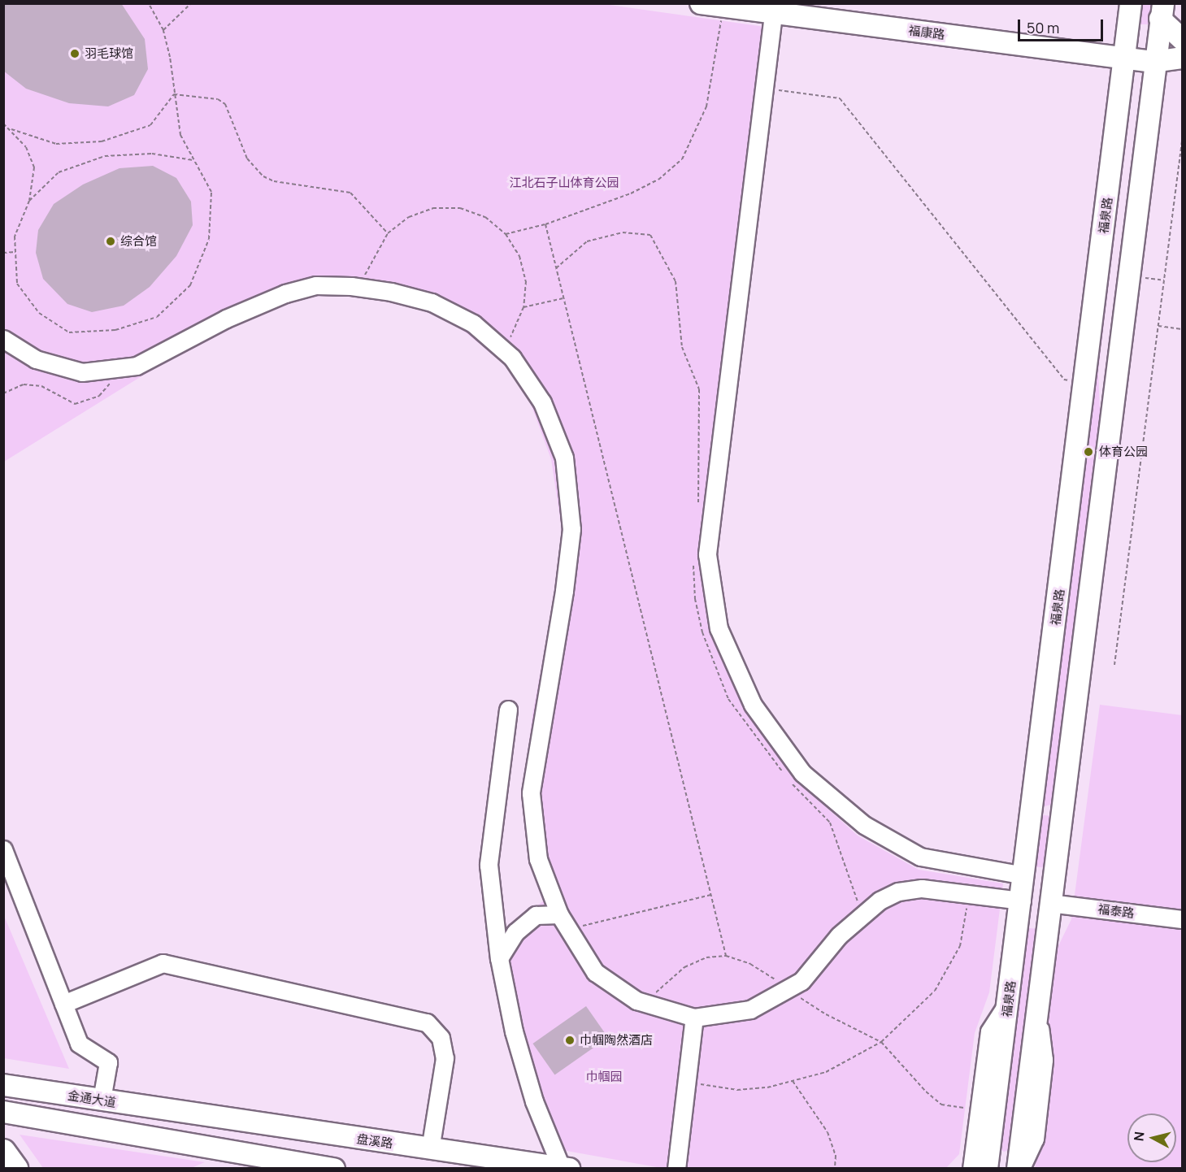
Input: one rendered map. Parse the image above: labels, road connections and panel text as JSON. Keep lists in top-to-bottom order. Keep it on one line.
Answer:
{"streets":{"main road":["福康路","福泉路","金通大道","盘溪路"],"street":["福泰路"]},"crossings":[["福康路","福泉路"],["金通大道","盘溪路"]],"parks":["江北石子山体育公园","巾帼园"],"places":["羽毛球馆","综合馆","体育公园","巾帼陶然酒店"],"scale_bar":"50 m","north":"left"}
